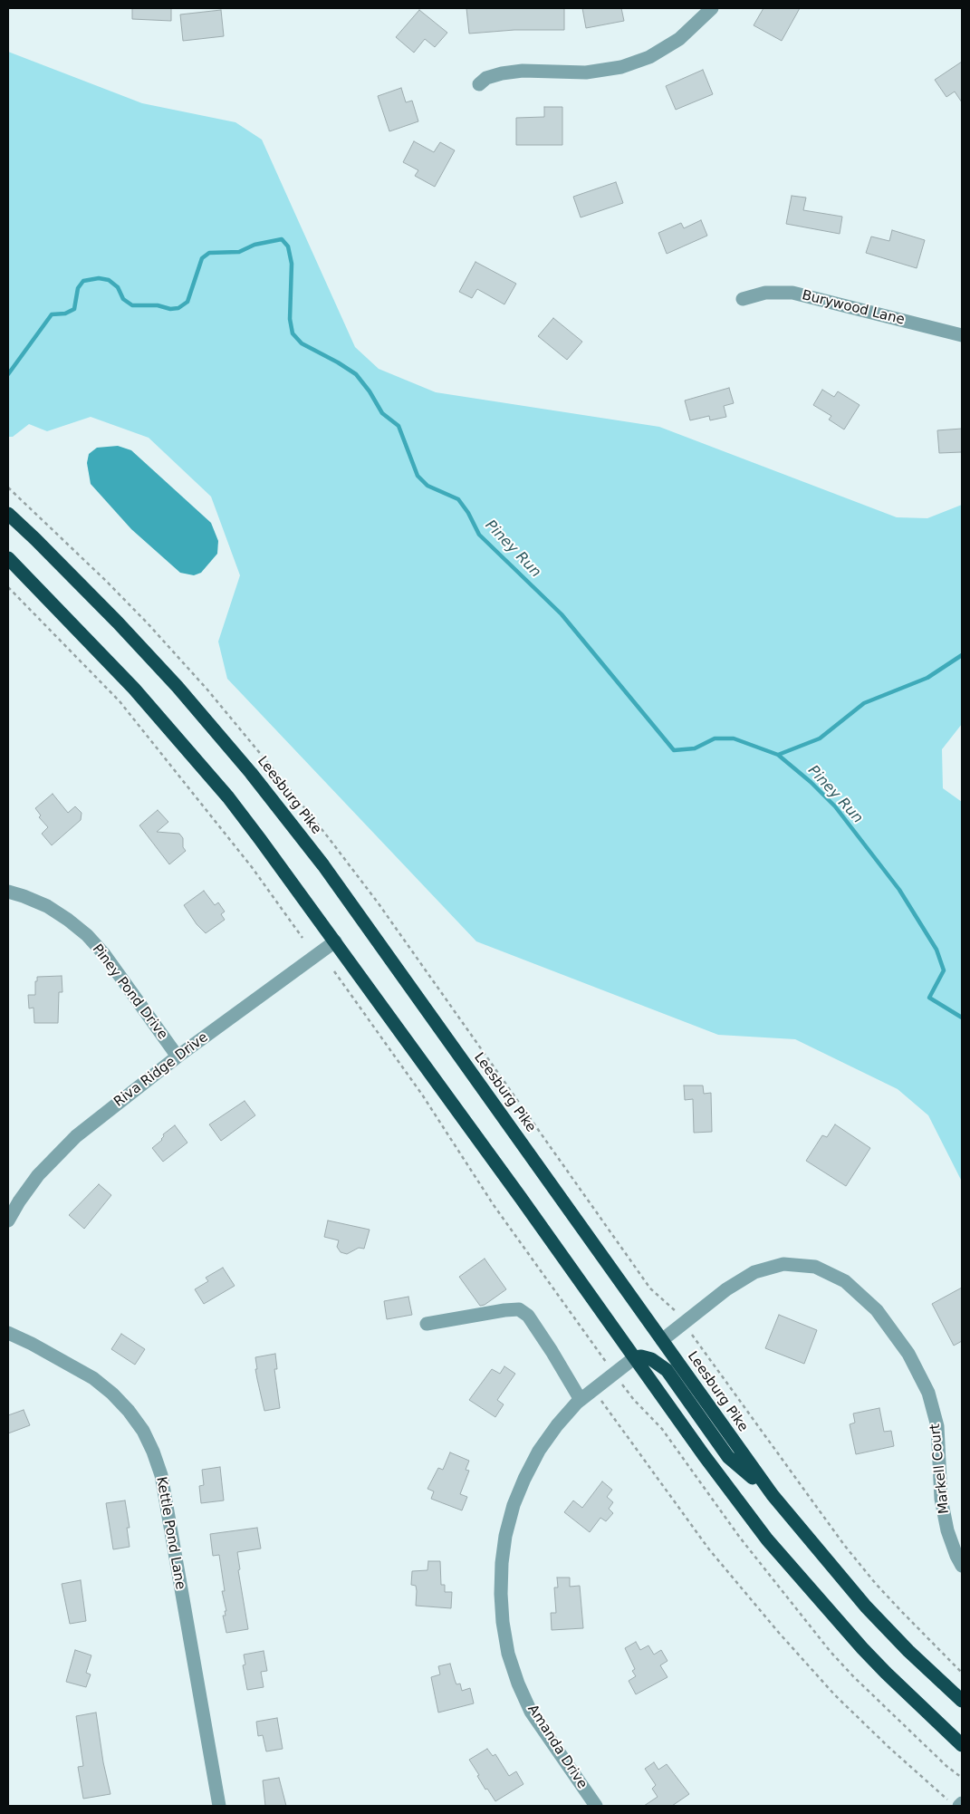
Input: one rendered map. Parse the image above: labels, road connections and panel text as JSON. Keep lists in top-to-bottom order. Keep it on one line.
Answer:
{"streets":{"highway":["Leesburg Pike"],"street":["Burywood Lane","Piney Pond Drive","Riva Ridge Drive","Markell Court","Kettle Pond Lane","Amanda Drive"]},"crossings":[["Leesburg Pike","Markell Court"],["Piney Pond Drive","Riva Ridge Drive"]],"water":["Piney Run"]}
